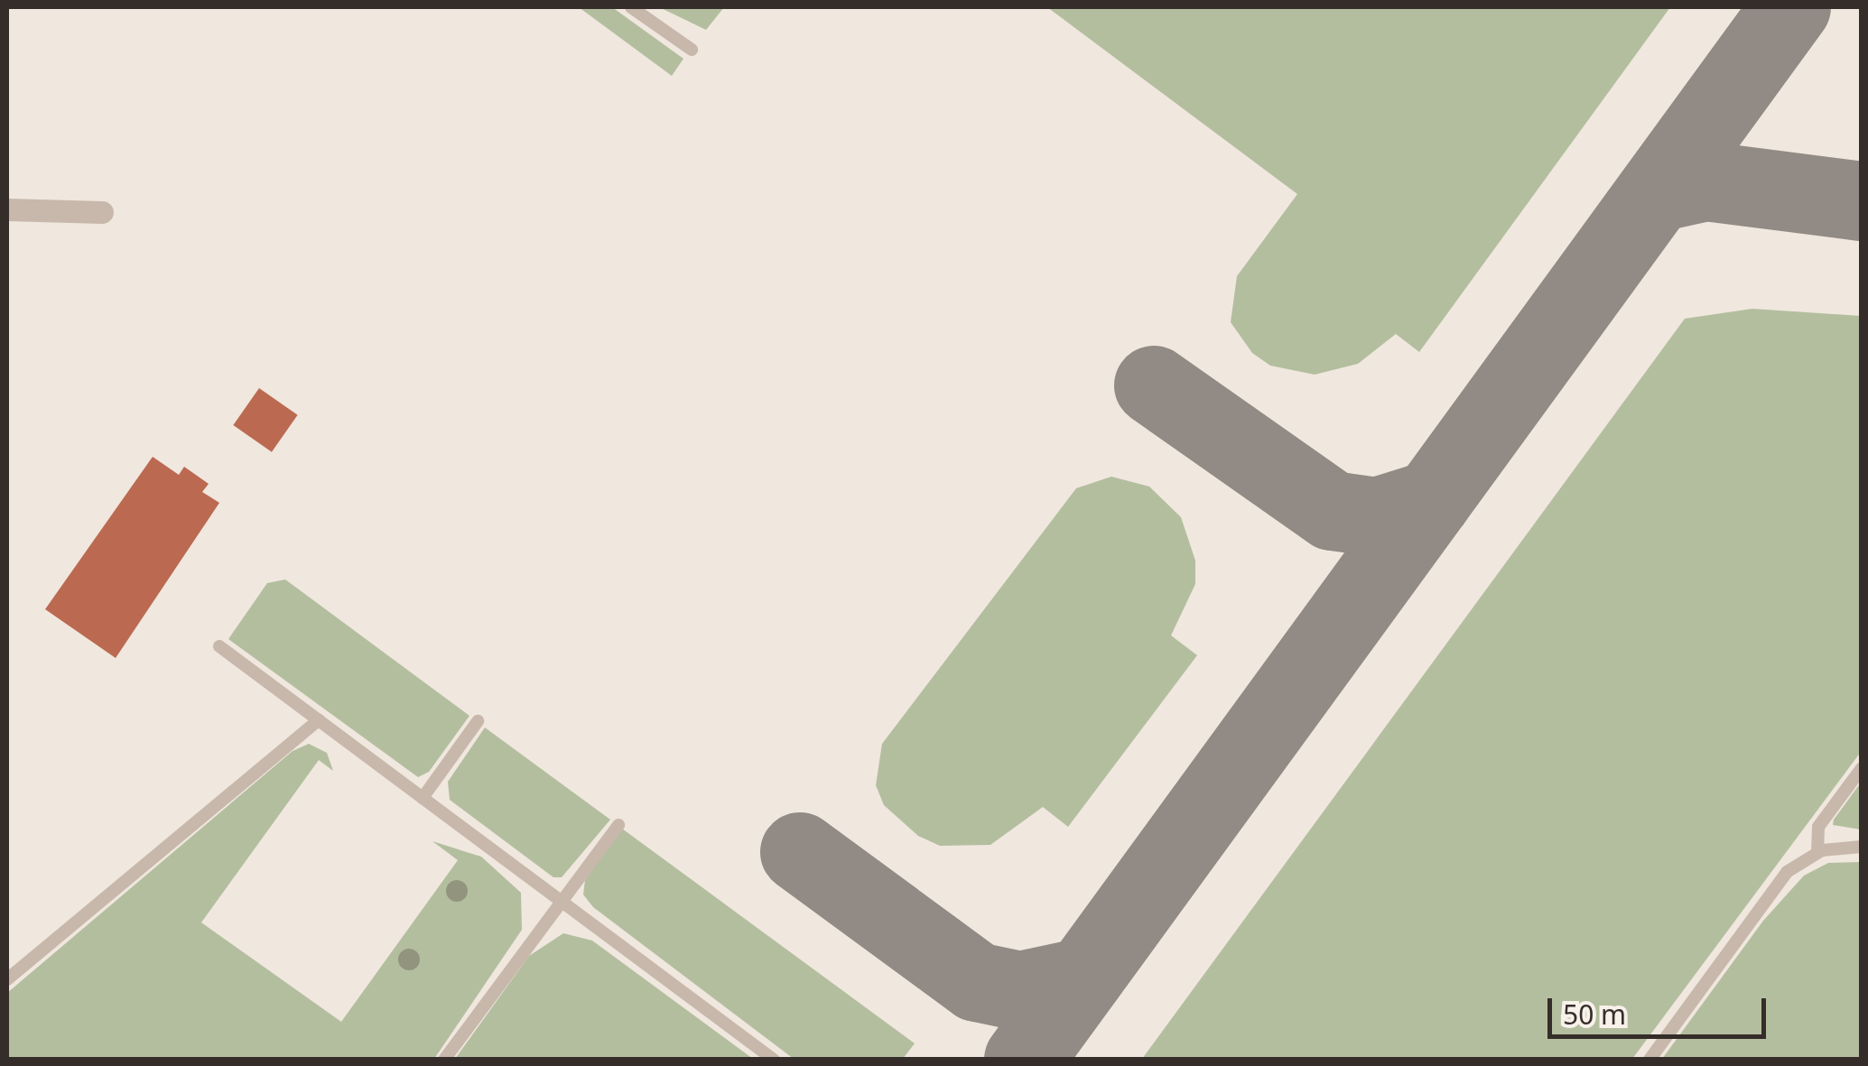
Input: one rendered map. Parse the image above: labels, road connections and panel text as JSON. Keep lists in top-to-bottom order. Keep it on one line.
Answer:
{"scale_bar":"50 m"}
